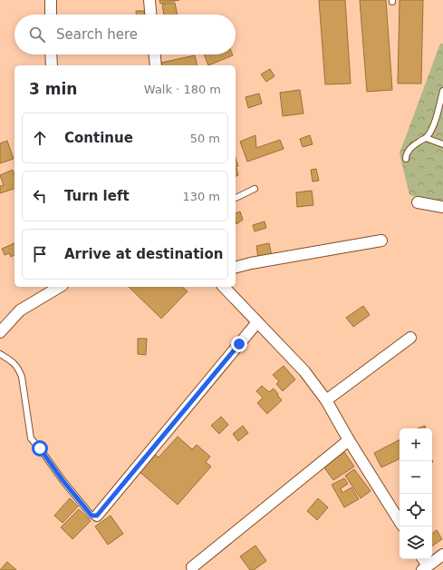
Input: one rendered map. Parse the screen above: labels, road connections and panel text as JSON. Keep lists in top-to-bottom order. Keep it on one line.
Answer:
{"page":{"search":"Search here","heading":["3 min","Walk · 180 m"],"list":[["Continue","50 m"],["Turn left","130 m"],"Arrive at destination"],"map_buttons":["+","−"]}}
